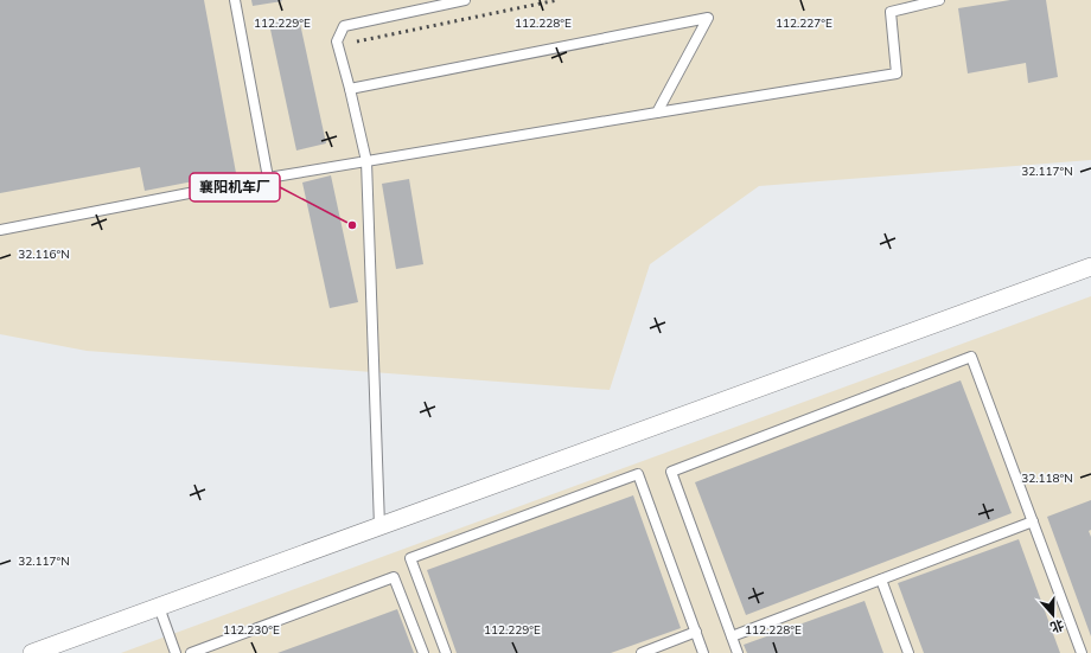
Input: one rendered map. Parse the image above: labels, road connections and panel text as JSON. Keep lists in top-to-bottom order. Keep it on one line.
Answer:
{"places":["襄阳机车厂"],"north":"bottom","coordinates":["112.229°E","112.228°E","112.227°E","32.117°N","32.116°N","32.118°N","112.230°E"]}
